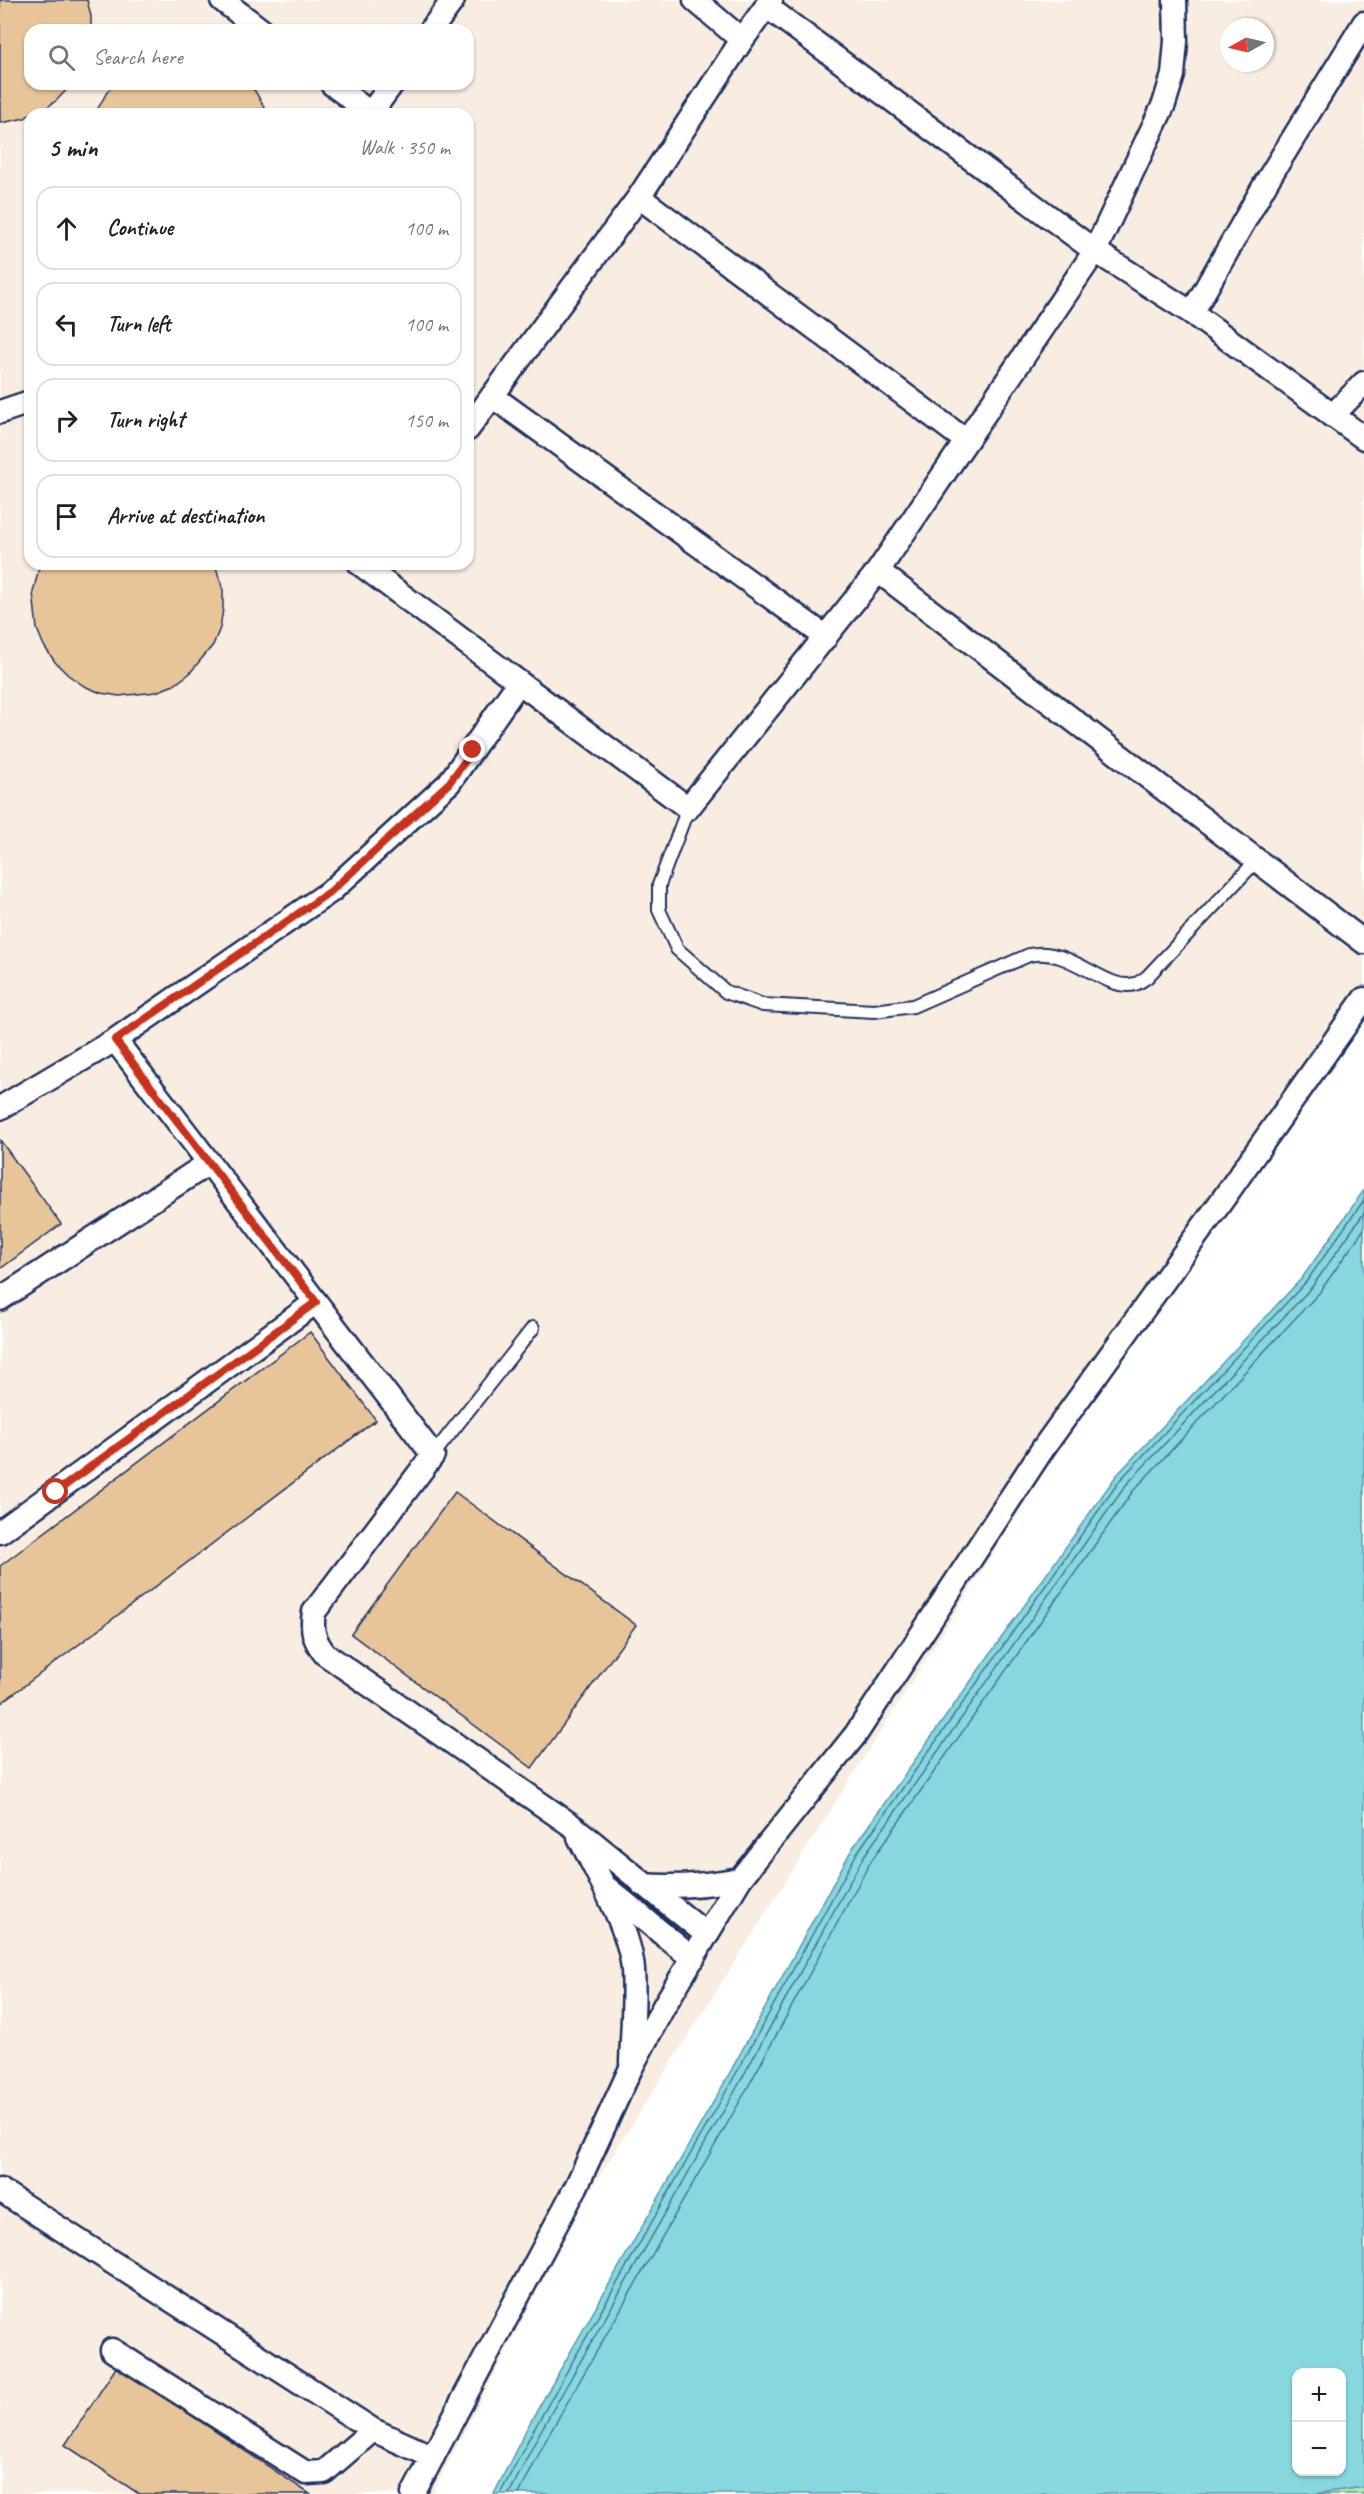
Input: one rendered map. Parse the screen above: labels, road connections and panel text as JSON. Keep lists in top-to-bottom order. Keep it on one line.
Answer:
{"north":"left","page":{"search":"Search here","heading":["5 min","Walk · 350 m"],"list":[["Continue","100 m"],["Turn left","100 m"],["Turn right","150 m"],"Arrive at destination"],"map_buttons":["+","−"]}}
